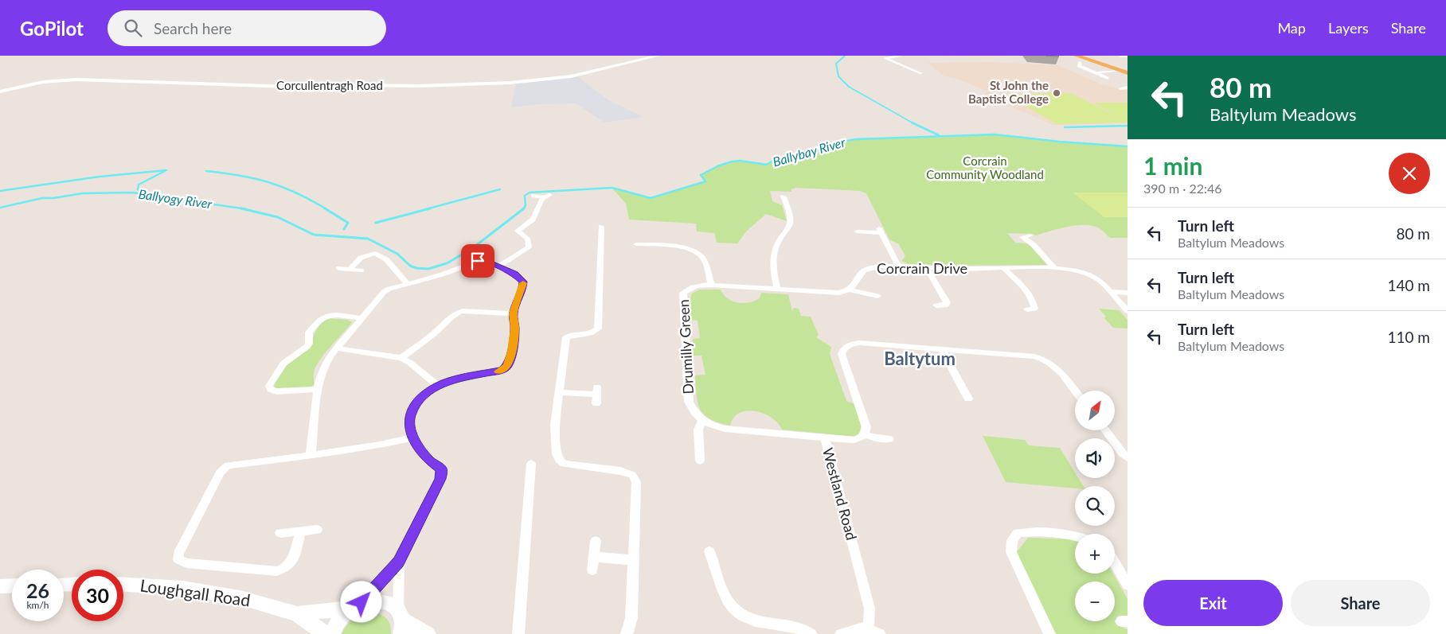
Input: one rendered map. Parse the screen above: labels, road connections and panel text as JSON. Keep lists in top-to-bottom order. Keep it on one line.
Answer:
{"streets":{"street":["Corcullentragh Road","Corcrain Drive","Drumilly Green","Westland Road","Loughgall Road"]},"districts":["Baltytum"],"water":["Ballybay River","Ballyogy River"],"parks":["Corcrain Community Woodland"],"places":["St John the Baptist College"],"north":"top right","page":{"header":"GoPilot","search":"Search here","nav":["Map","Layers","Share"],"turn":["80 m","Baltylum Meadows"],"heading":["1 min","390 m · 22:46"],"list":[{"name":"Turn left","note":"Baltylum Meadows","value":"80 m"},{"name":"Turn left","note":"Baltylum Meadows","value":"140 m"},{"name":"Turn left","note":"Baltylum Meadows","value":"110 m"}],"map_buttons":["+","−"],"speed":"26 km/h","limit":"30","buttons":["Exit","Share"]}}
